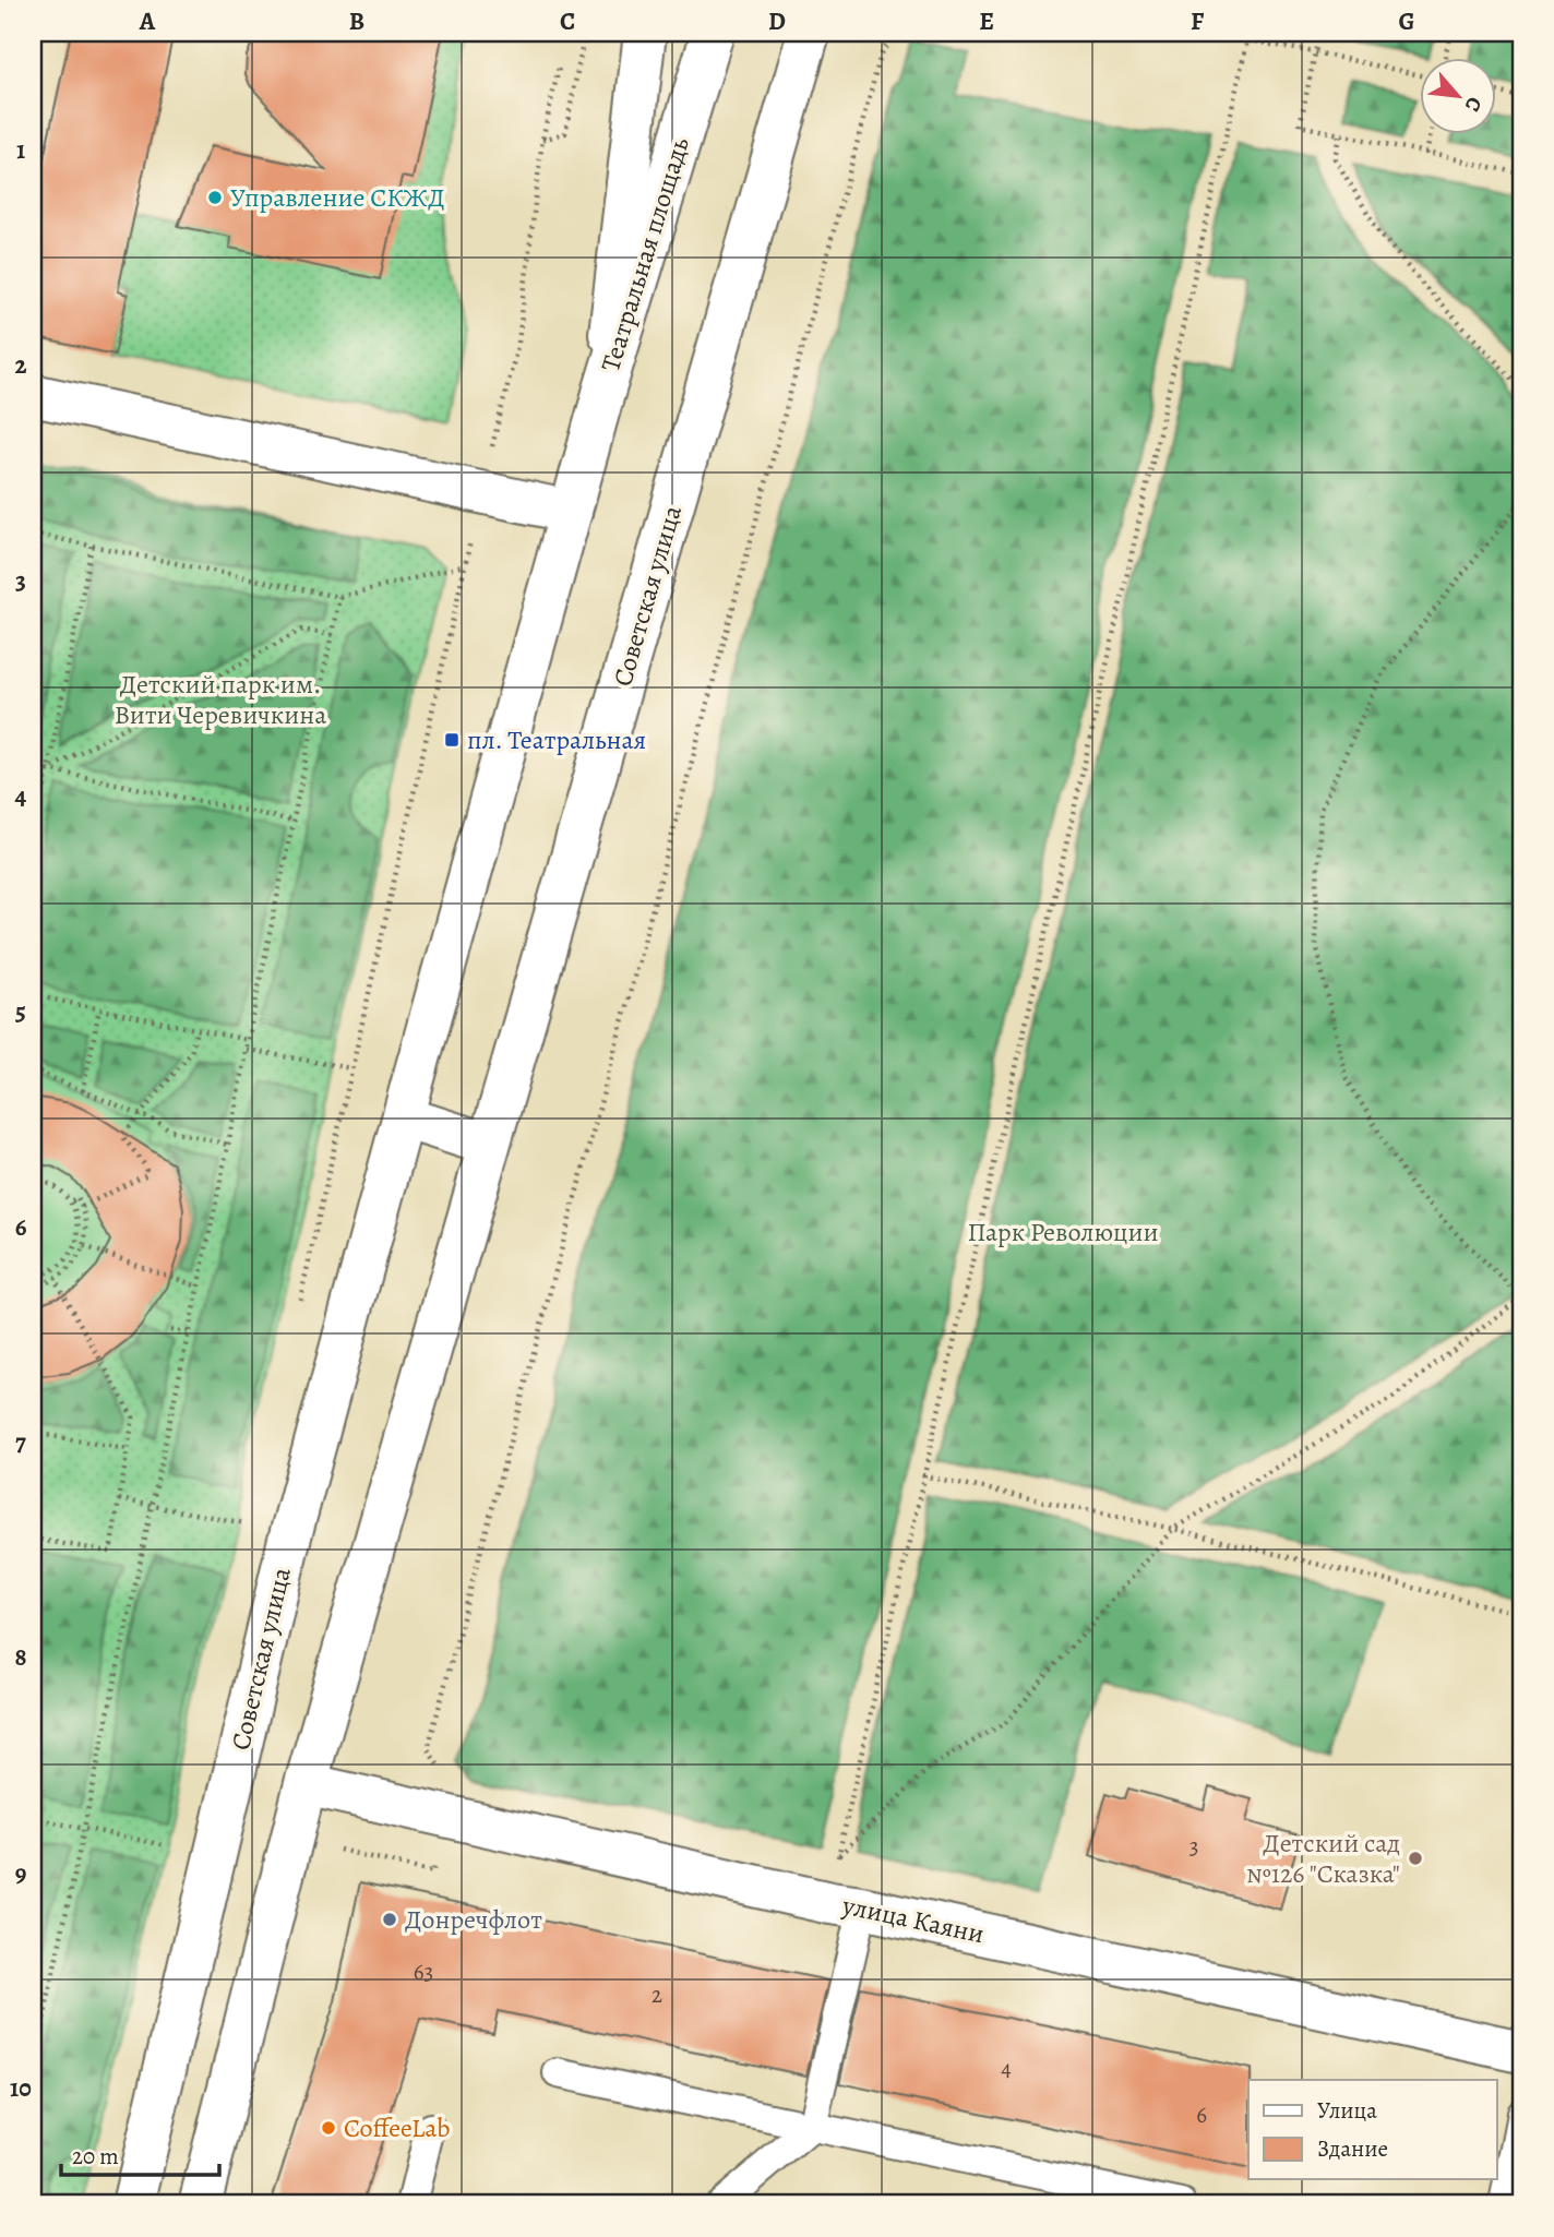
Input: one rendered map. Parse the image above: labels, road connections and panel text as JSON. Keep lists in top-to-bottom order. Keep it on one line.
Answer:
{"streets":{"main road":["Театральная площадь","Советская улица","улица Каяни"]},"crossings":[["Театральная площадь","Советская улица"],["Советская улица","улица Каяни"]],"parks":["Детский парк им. Вити Черевичкина","Парк Революции"],"places":{"other":["Управление СКЖД","Детский сад №126 \"Сказка\"","Донречфлот","CoffeeLab"],"transit":["пл. Театральная"]},"house_numbers":["3","63","2","4","6"],"legend":["Улица","Здание"],"scale_bar":"20 m","north":"bottom right","grid":{"columns":["A","B","C","D","E","F","G"],"rows":["1","2","3","4","5","6","7","8","9","10"]}}
